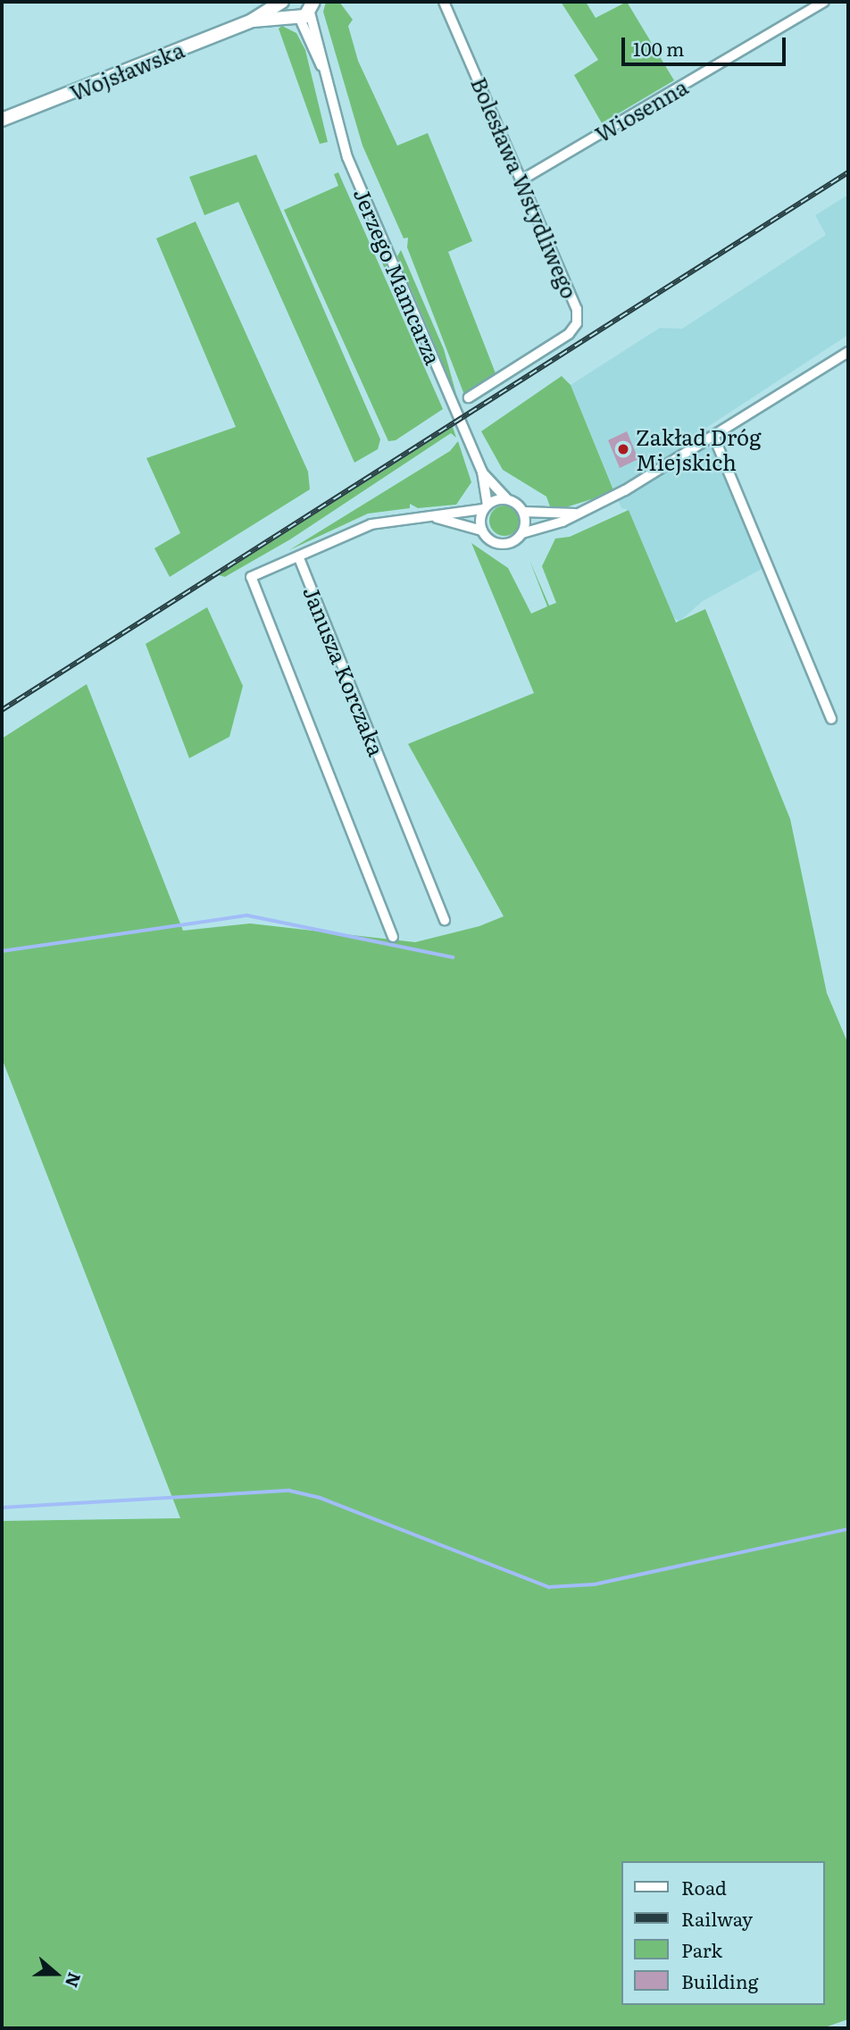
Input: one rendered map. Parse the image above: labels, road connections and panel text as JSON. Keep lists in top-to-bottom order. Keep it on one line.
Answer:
{"streets":{"street":["Wojsławska","Wiosenna","Bolesława Wstydliwego","Jerzego Mamcarza","Janusza Korczaka"]},"crossings":[["Wojsławska","Jerzego Mamcarza"],["Wiosenna","Bolesława Wstydliwego"],["Jerzego Mamcarza","Janusza Korczaka"]],"places":["Zakład Dróg Miejskich"],"legend":["Road","Railway","Park","Building"],"scale_bar":"100 m","north":"right"}
